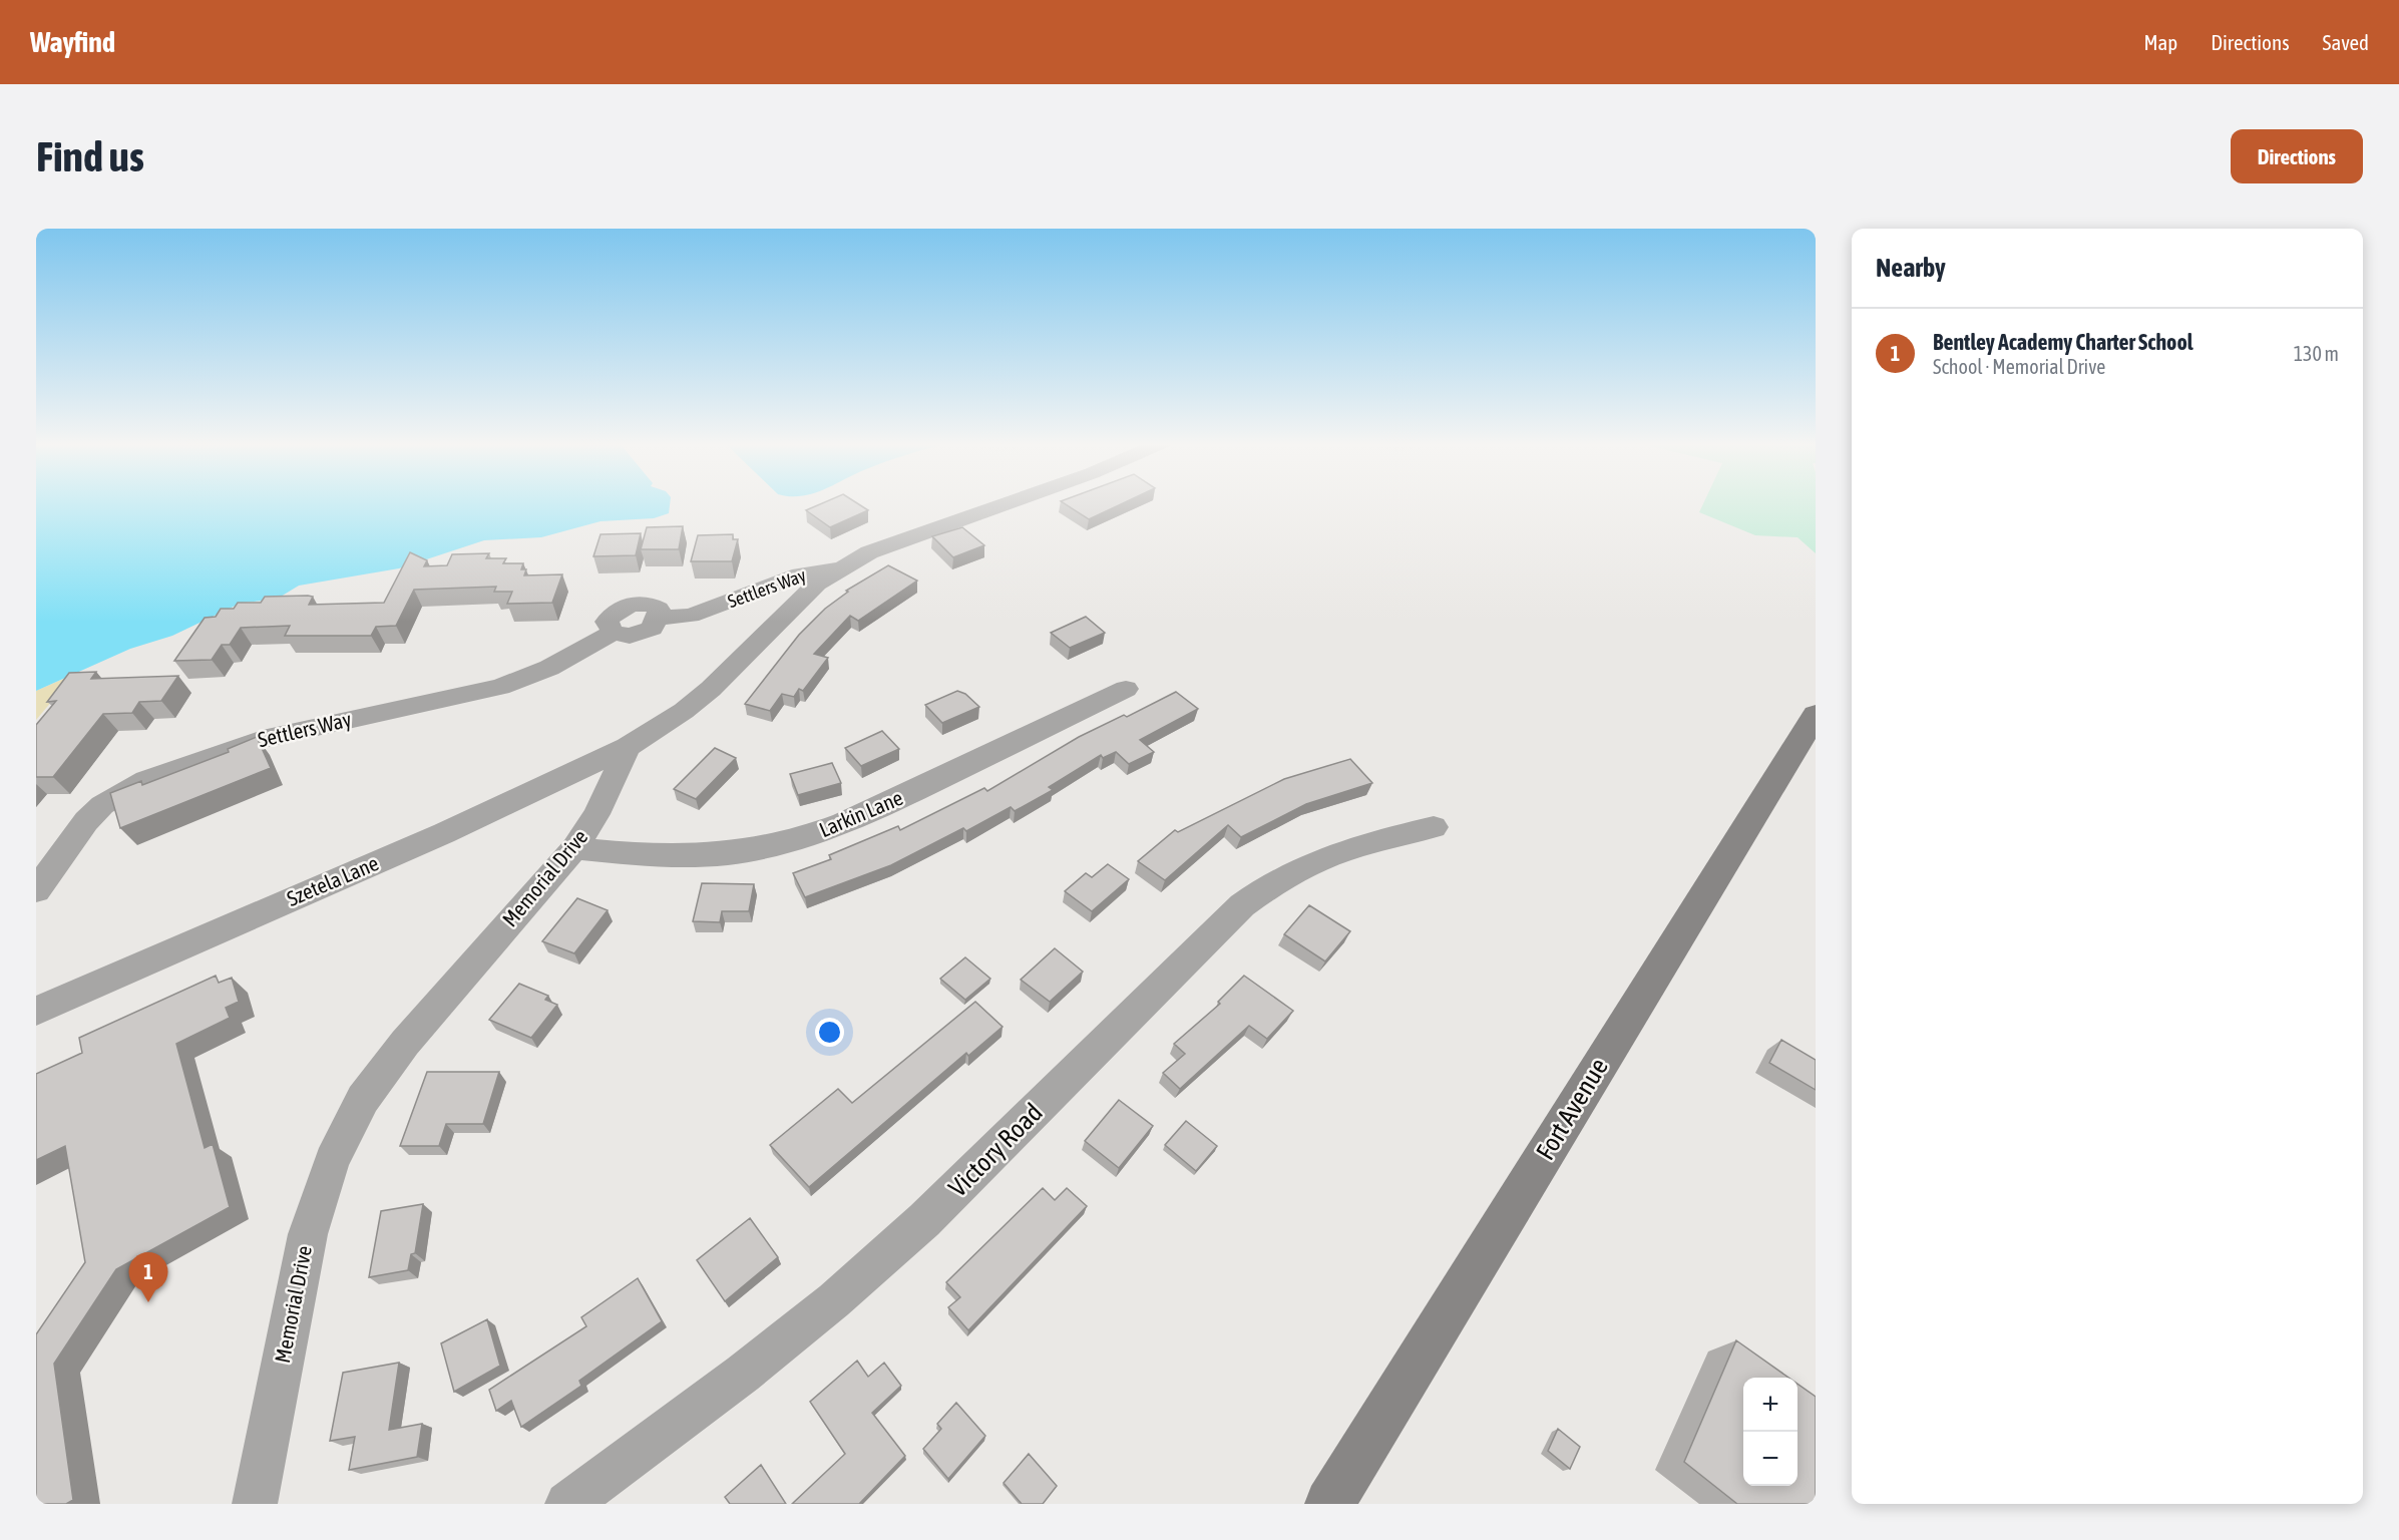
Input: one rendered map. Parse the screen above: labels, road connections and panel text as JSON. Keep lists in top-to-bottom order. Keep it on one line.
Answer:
{"streets":{"street":["Settlers Way","Larkin Lane","Memorial Drive","Szetela Lane","Fort Avenue","Victory Road"]},"crossings":[["Larkin Lane","Memorial Drive"],["Memorial Drive","Szetela Lane"]],"page":{"header":"Wayfind","nav":["Map","Directions","Saved"],"buttons":"Directions","title":"Find us","heading":"Nearby","list":[{"mark":"1","name":"Bentley Academy Charter School","note":"School · Memorial Drive","value":"130 m"}],"pins":"1","map_buttons":["+","−"]}}
